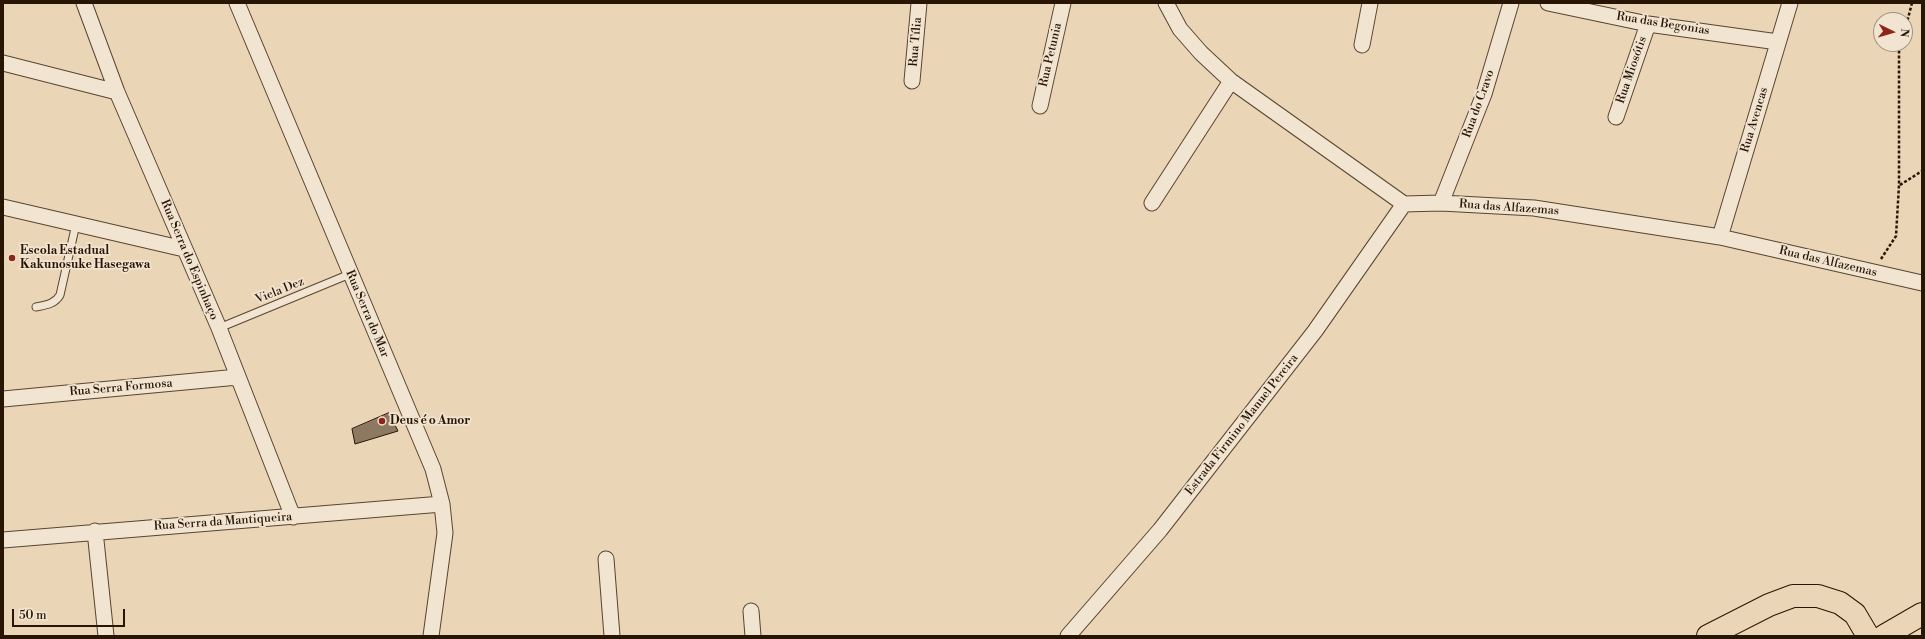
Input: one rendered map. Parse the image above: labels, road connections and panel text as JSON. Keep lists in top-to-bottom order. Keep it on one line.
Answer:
{"streets":{"street":["Rua das Begonias","Rua Tília","Rua Petunia","Rua Miosótis","Rua do Cravo","Rua Avencas","Rua das Alfazemas","Rua Serra do Espinhaço","Rua Serra do Mar","Rua Serra Formosa","Estrada Firmino Manuel Pereira","Rua Serra da Mantiqueira"],"lane":["Viela Dez"]},"crossings":[["Rua das Begonias","Rua Miosótis"],["Rua das Begonias","Rua Avencas"],["Rua do Cravo","Rua das Alfazemas"],["Rua Avencas","Rua das Alfazemas"],["Rua das Alfazemas","Estrada Firmino Manuel Pereira"],["Rua Serra do Espinhaço","Viela Dez"],["Rua Serra do Espinhaço","Rua Serra Formosa"],["Rua Serra do Espinhaço","Rua Serra da Mantiqueira"],["Viela Dez","Rua Serra do Mar"],["Rua Serra do Mar","Rua Serra da Mantiqueira"]],"places":["Escola Estadual Kakunosuke Hasegawa","Deus é o Amor"],"scale_bar":"50 m","north":"right"}
